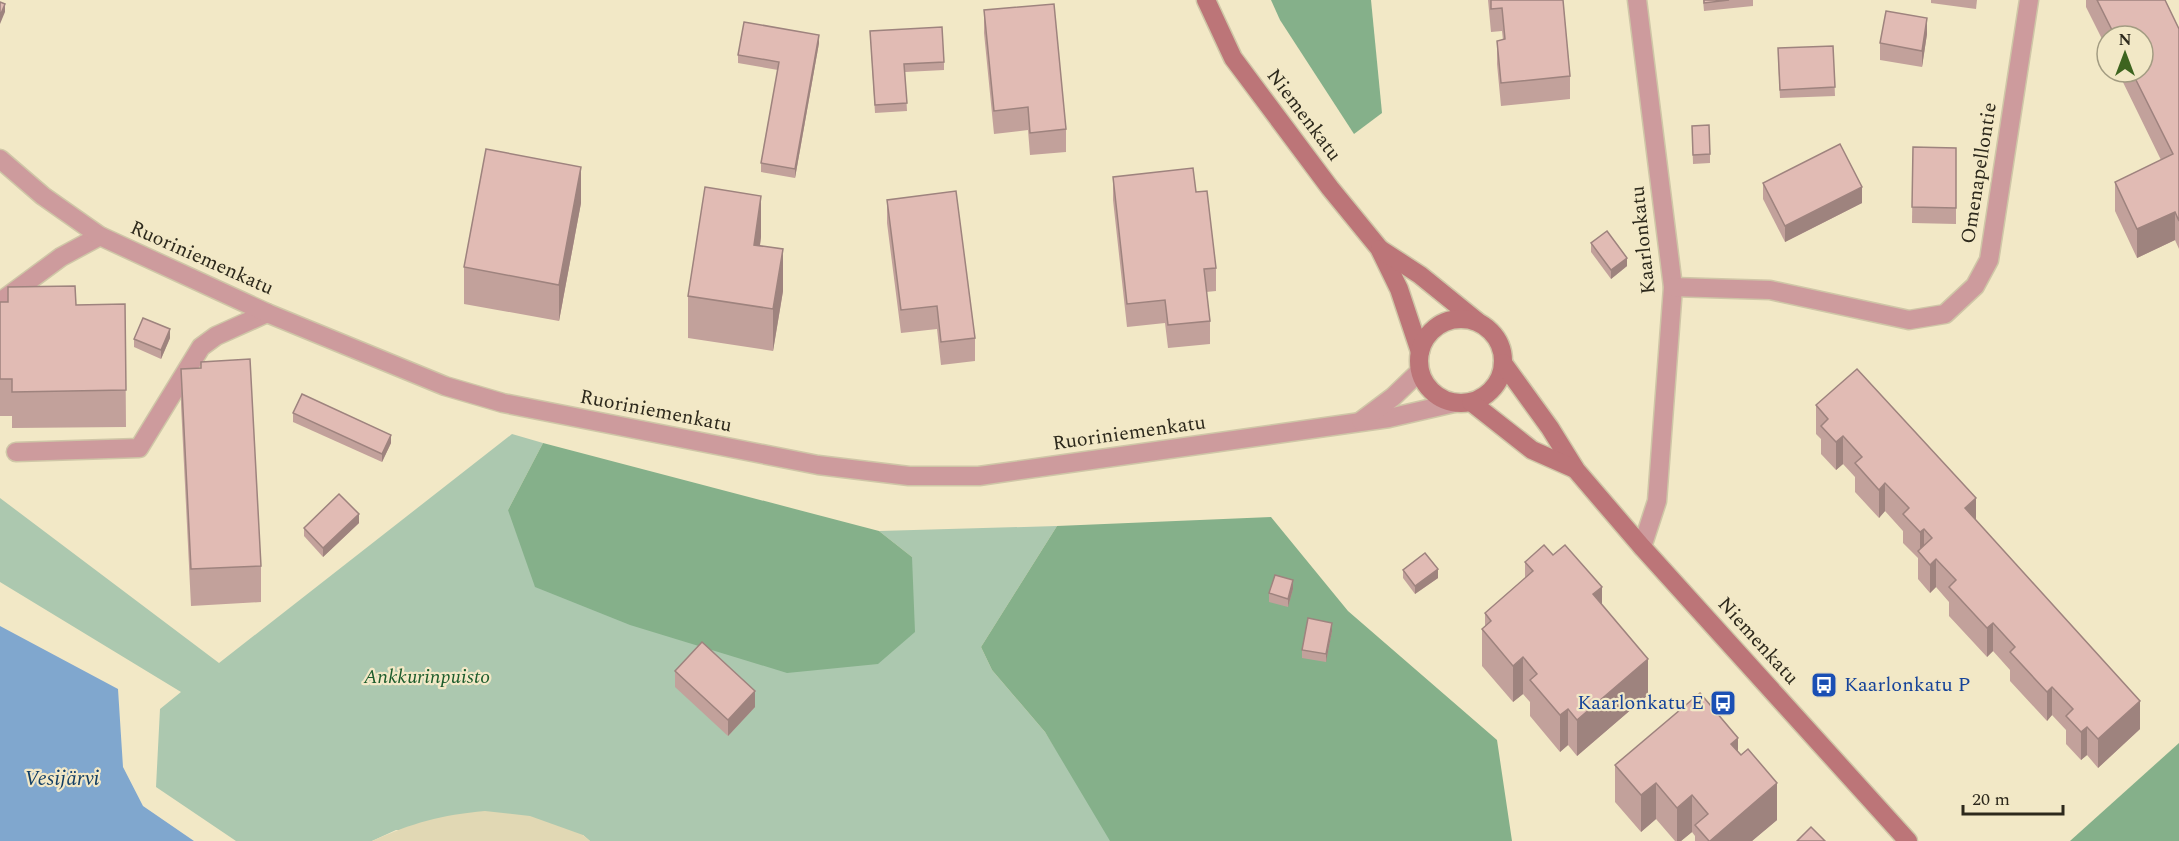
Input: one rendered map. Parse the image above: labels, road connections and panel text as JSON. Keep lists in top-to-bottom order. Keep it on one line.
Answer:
{"streets":{"street":["Niemenkatu","Omenapellontie","Kaarlonkatu","Ruoriniemenkatu"]},"crossings":[["Niemenkatu","Kaarlonkatu"],["Niemenkatu","Ruoriniemenkatu"],["Omenapellontie","Kaarlonkatu"]],"water":["Vesijärvi"],"parks":["Ankkurinpuisto"],"places":{"bus stop":["Kaarlonkatu P","Kaarlonkatu E"]},"scale_bar":"20 m","north":"top"}
